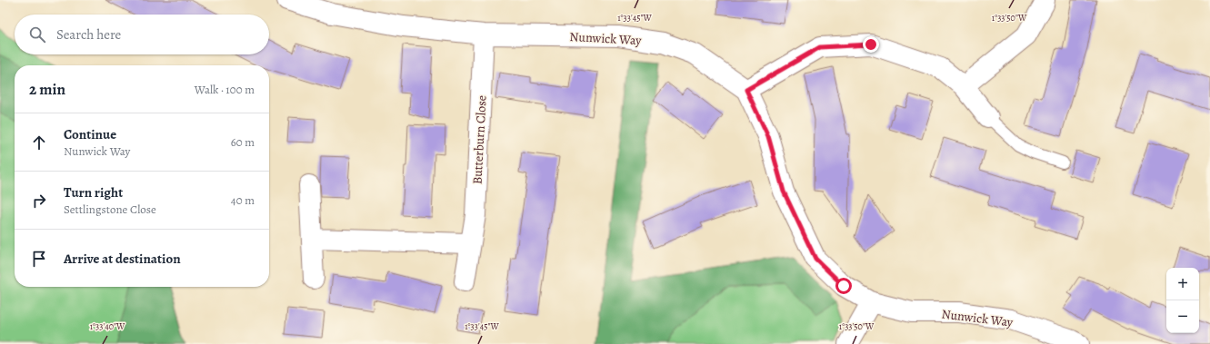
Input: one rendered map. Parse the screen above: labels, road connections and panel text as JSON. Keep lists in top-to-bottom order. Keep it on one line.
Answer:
{"streets":{"street":["Nunwick Way","Butterburn Close"]},"crossings":[["Nunwick Way","Butterburn Close"]],"page":{"search":"Search here","heading":["2 min","Walk · 100 m"],"list":[["Continue","Nunwick Way","60 m"],["Turn right","Settlingstone Close","40 m"],"Arrive at destination"],"map_buttons":["+","−"]},"coordinates":["1°33'45\"W","1°33'50\"W","1°33'40\"W"]}
